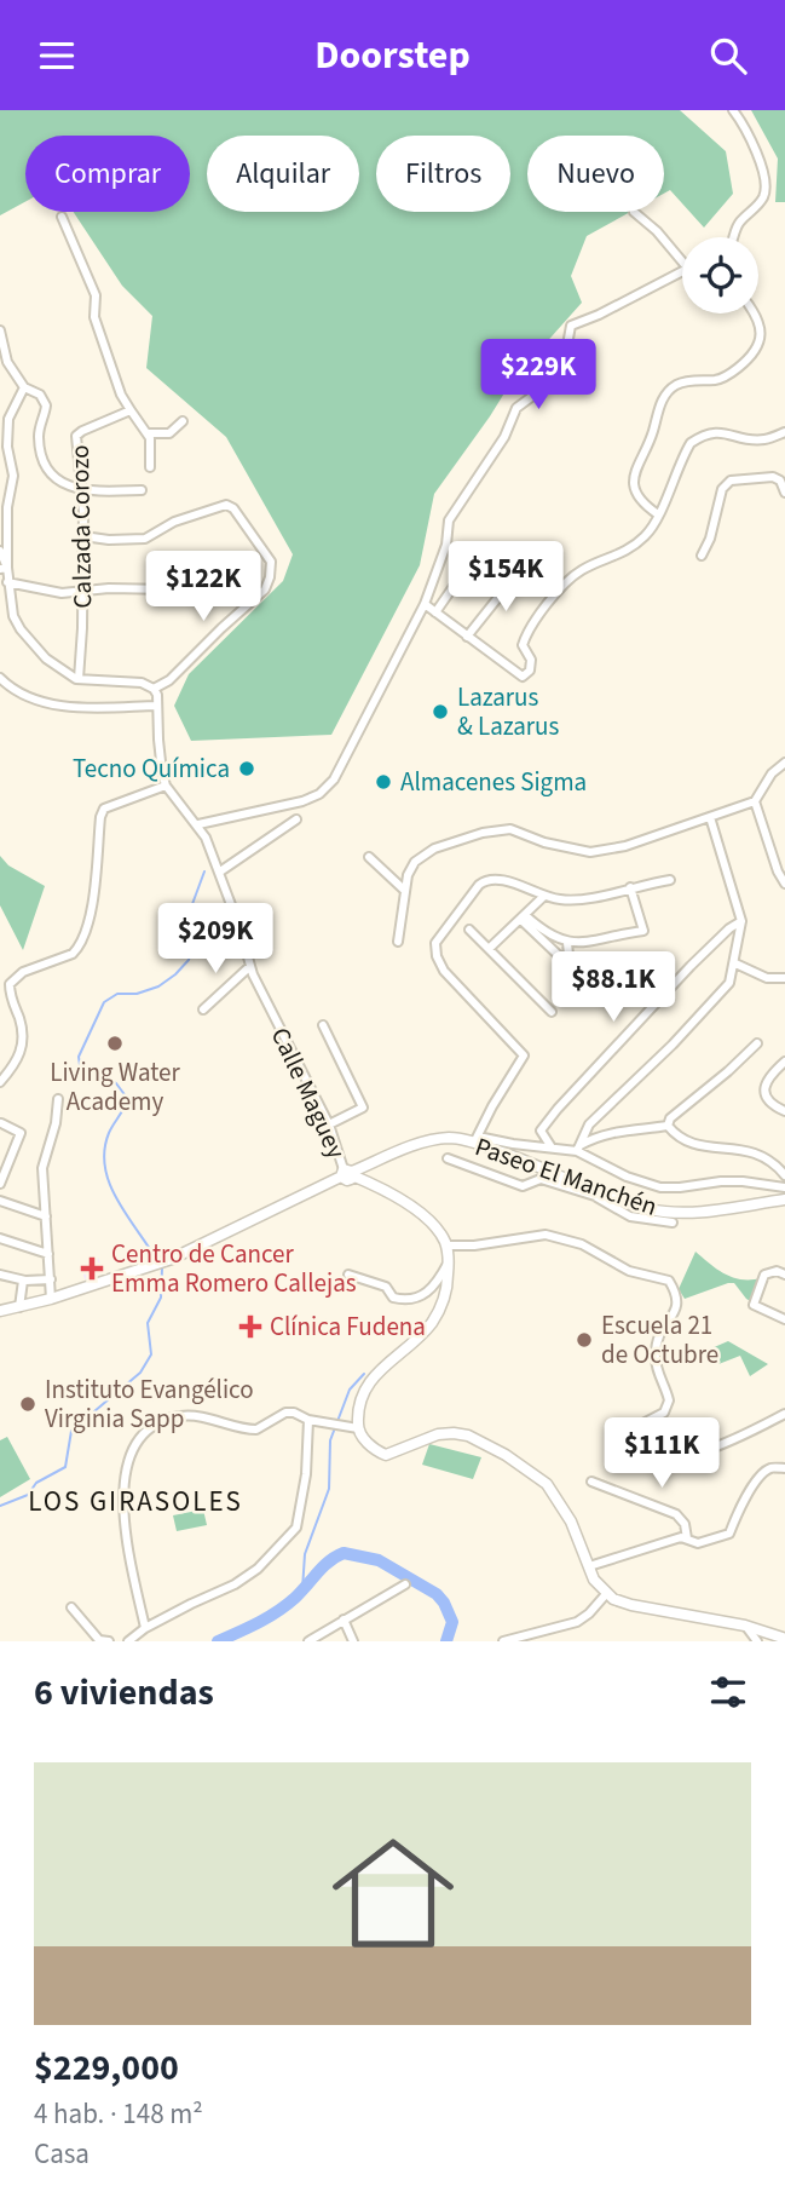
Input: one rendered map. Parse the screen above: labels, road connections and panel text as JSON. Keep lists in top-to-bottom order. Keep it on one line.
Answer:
{"streets":{"street":["Calzada Corozo","Calle Maguey","Paseo El Manchén"]},"crossings":[["Calle Maguey","Paseo El Manchén"]],"districts":["LOS GIRASOLES"],"places":{"other":["Lazarus & Lazarus","Tecno Química","Almacenes Sigma","Living Water Academy","Escuela 21 de Octubre","Instituto Evangélico Virginia Sapp"],"health":["Centro de Cancer Emma Romero Callejas","Clínica Fudena"]},"page":{"header":"Doorstep","chip":["Comprar","Alquilar","Filtros","Nuevo"],"price":["$229K","$154K","$122K","$209K","$88.1K","$111K"],"heading":"6 viviendas","list":[{"name":"$229,000","note":"4 hab. · 148 m² · Casa"}]}}
